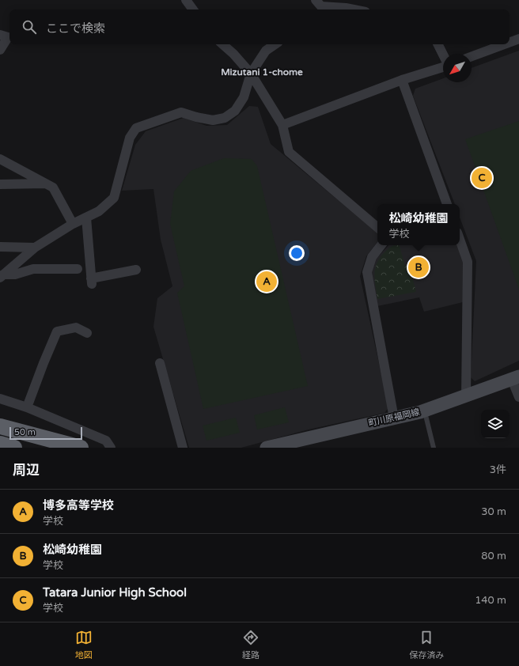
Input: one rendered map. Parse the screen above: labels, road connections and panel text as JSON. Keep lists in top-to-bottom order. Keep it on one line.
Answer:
{"streets":{"main road":["町川原福岡線"]},"districts":["Mizutani 1-chome"],"scale_bar":"50 m","north":"bottom left","page":{"search":"ここで検索","pins":["C","B","A"],"popup":["松崎幼稚園","学校"],"scale":"50 m","heading":["周辺","3件"],"list":[{"mark":"A","name":"博多高等学校","note":"学校","value":"30 m"},{"mark":"B","name":"松崎幼稚園","note":"学校","value":"80 m"},{"mark":"C","name":"Tatara Junior High School","note":"学校","value":"140 m"}],"nav":["地図","経路","保存済み"]}}
